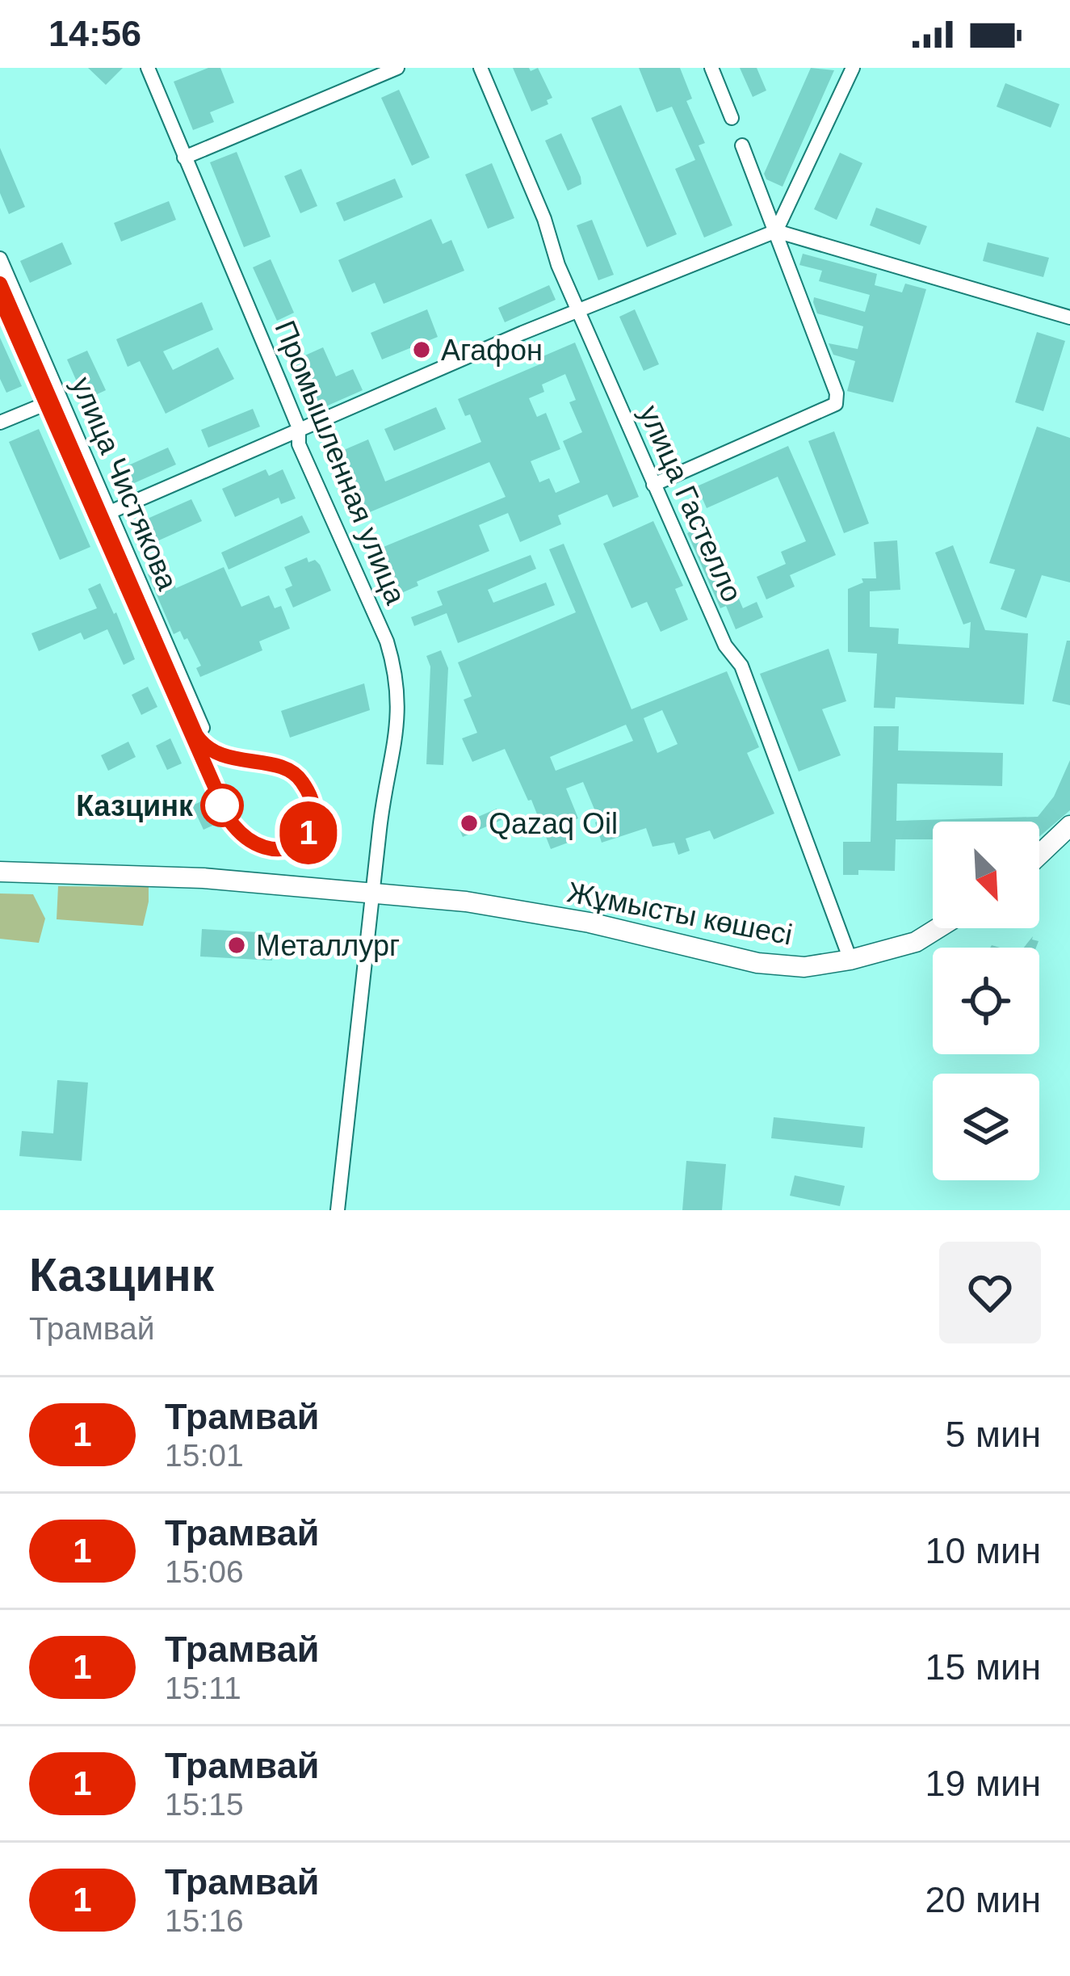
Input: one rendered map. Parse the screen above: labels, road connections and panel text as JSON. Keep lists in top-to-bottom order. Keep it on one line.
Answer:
{"streets":{"main road":["Жұмысты көшесі"],"street":["Промышленная улица","улица Чистякова","улица Гастелло"]},"crossings":[["Промышленная улица","Жұмысты көшесі"],["улица Гастелло","Жұмысты көшесі"]],"places":["Агафон","Казцинк","Qazaq Oil","Металлург"],"lines":["tram line 1"],"north":"bottom right","page":{"status":"14:56","on_map":"1","heading":["Казцинк","Трамвай"],"list":[{"mark":"1","name":"Трамвай","note":"15:01","value":"5 мин"},{"mark":"1","name":"Трамвай","note":"15:06","value":"10 мин"},{"mark":"1","name":"Трамвай","note":"15:11","value":"15 мин"},{"mark":"1","name":"Трамвай","note":"15:15","value":"19 мин"},{"mark":"1","name":"Трамвай","note":"15:16","value":"20 мин"}]}}
